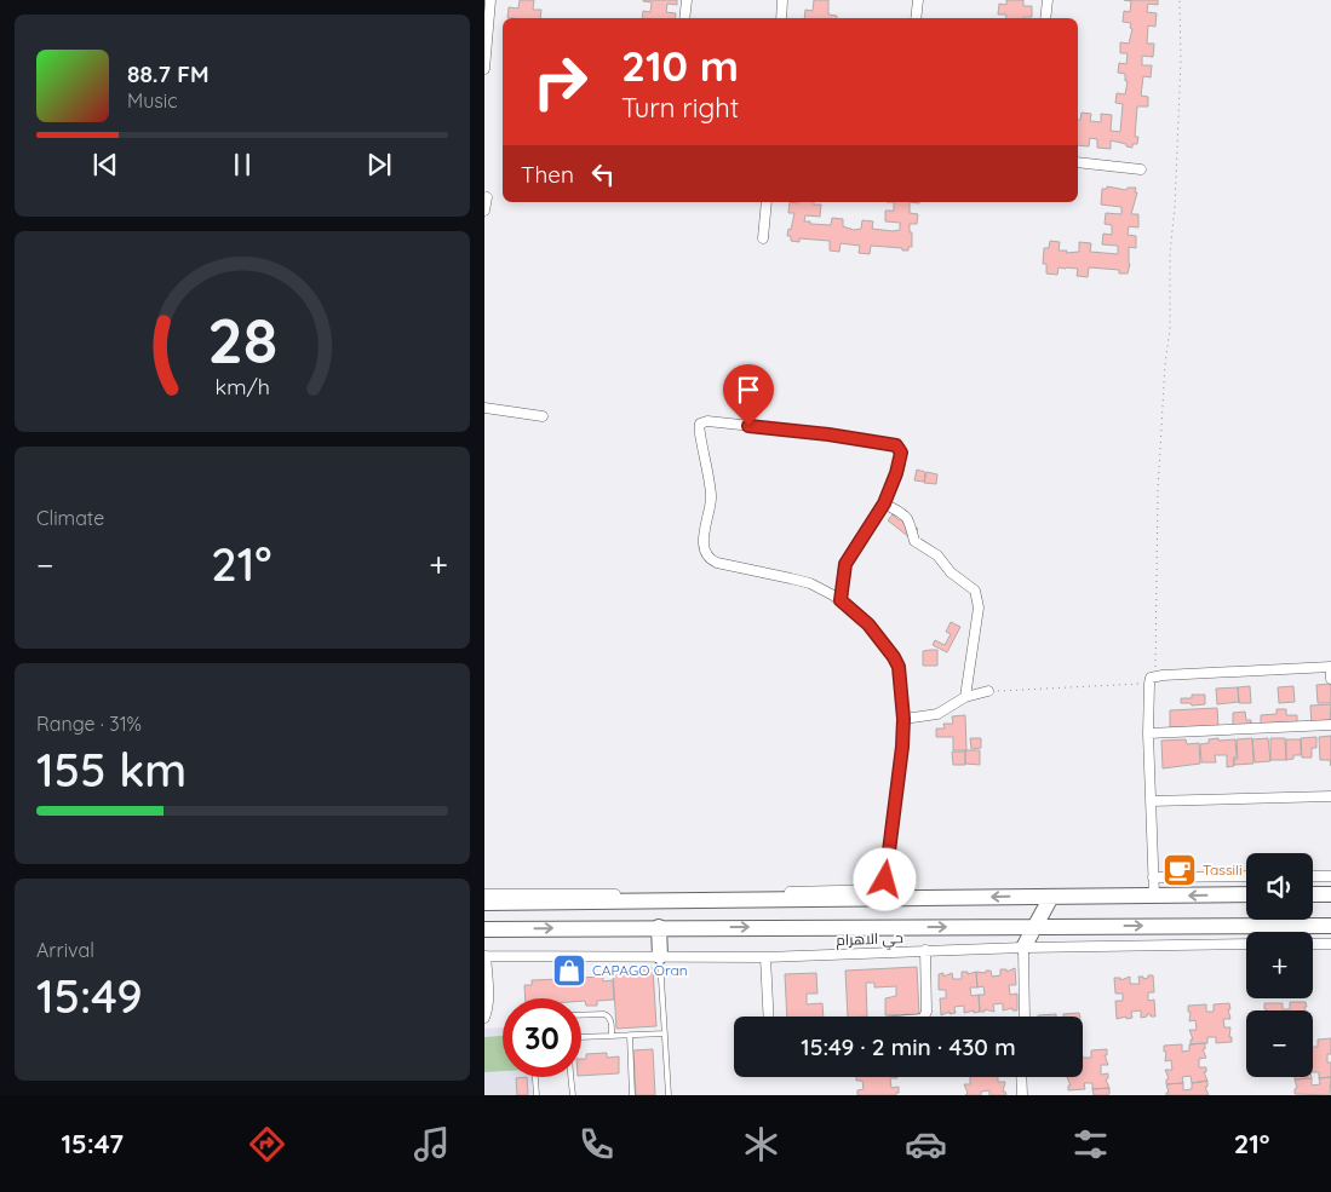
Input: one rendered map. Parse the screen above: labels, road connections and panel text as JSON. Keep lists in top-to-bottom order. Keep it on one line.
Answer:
{"streets":{"street":["حي الاهرام"]},"places":{"cafe":["Tassili"],"shop":["CAPAGO Oran"]},"page":{"turn":["210 m","Turn right"],"song":["88.7 FM","Music"],"then":"Then","tile":["Climate",["Range · 31%","155 km"],["Arrival","15:49"]],"heat":["−","21°","+"],"map_buttons":["+","−"],"limit":"30","trip":"15:49 · 2 min · 430 m","tabs":["15:47","21°"],"gauge":["28","km/h"]}}
